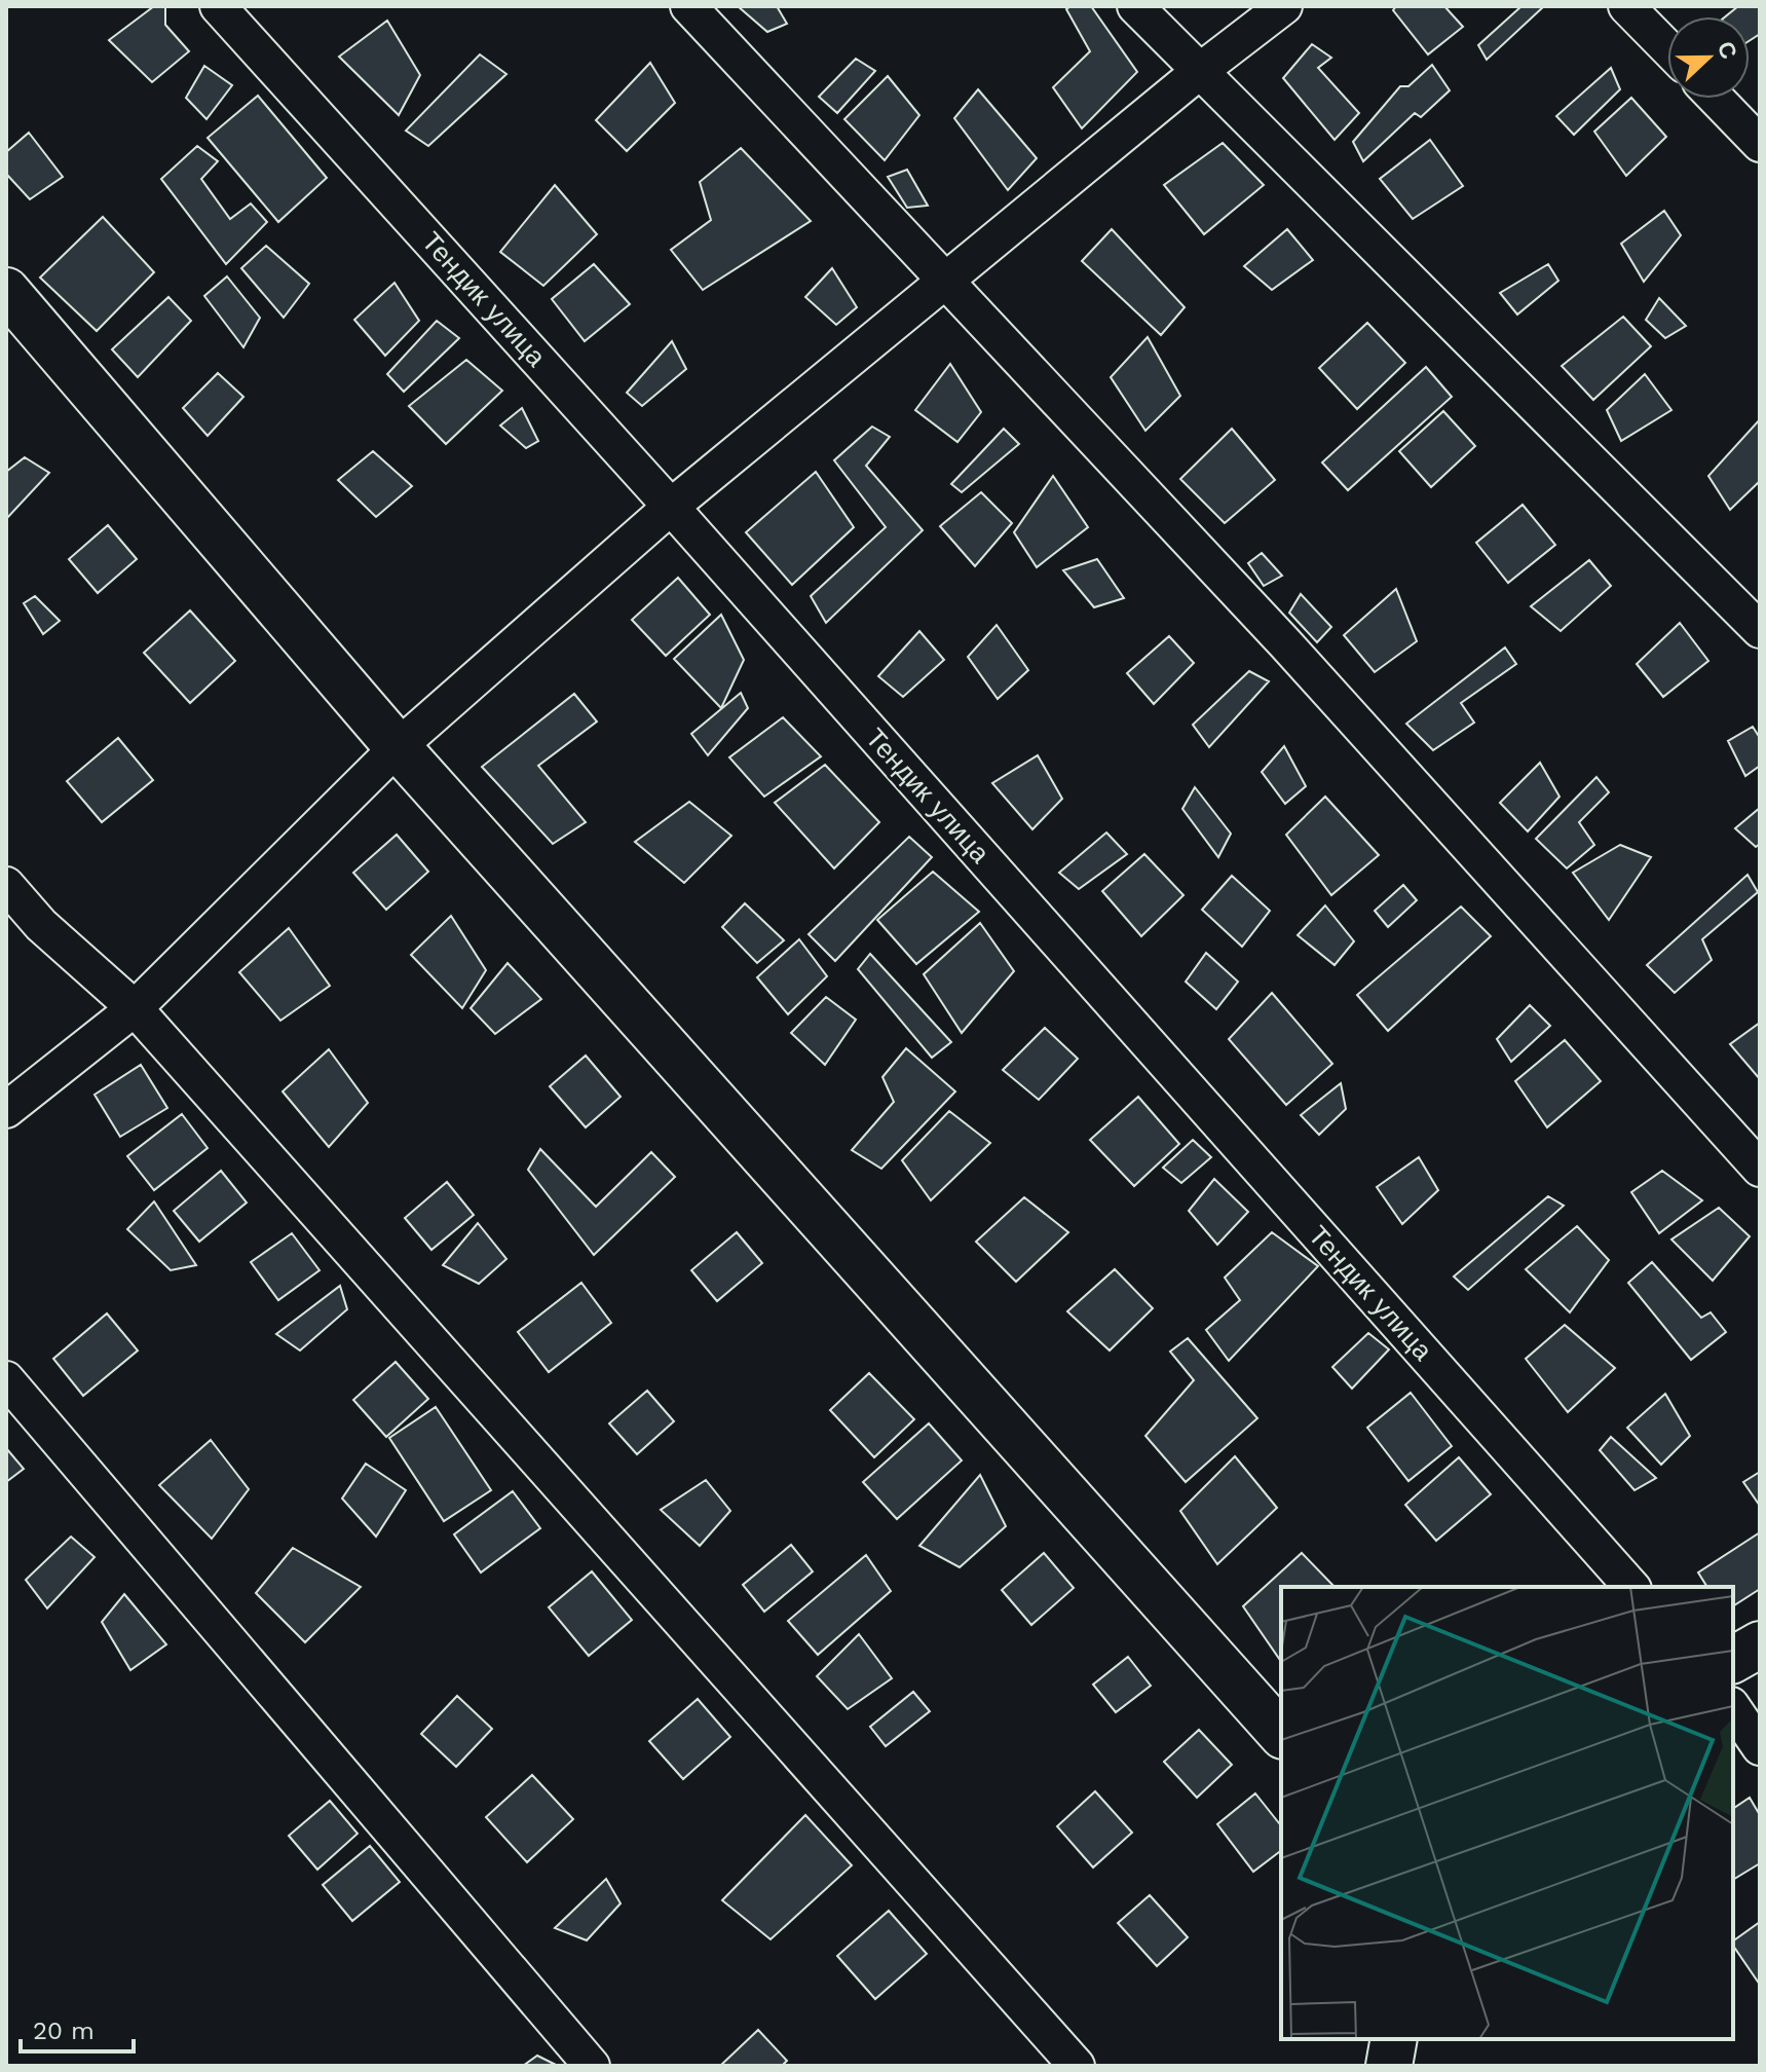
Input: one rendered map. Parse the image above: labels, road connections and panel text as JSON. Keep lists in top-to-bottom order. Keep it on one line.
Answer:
{"streets":{"street":["Тендик улица"]},"scale_bar":"20 m","north":"right"}
